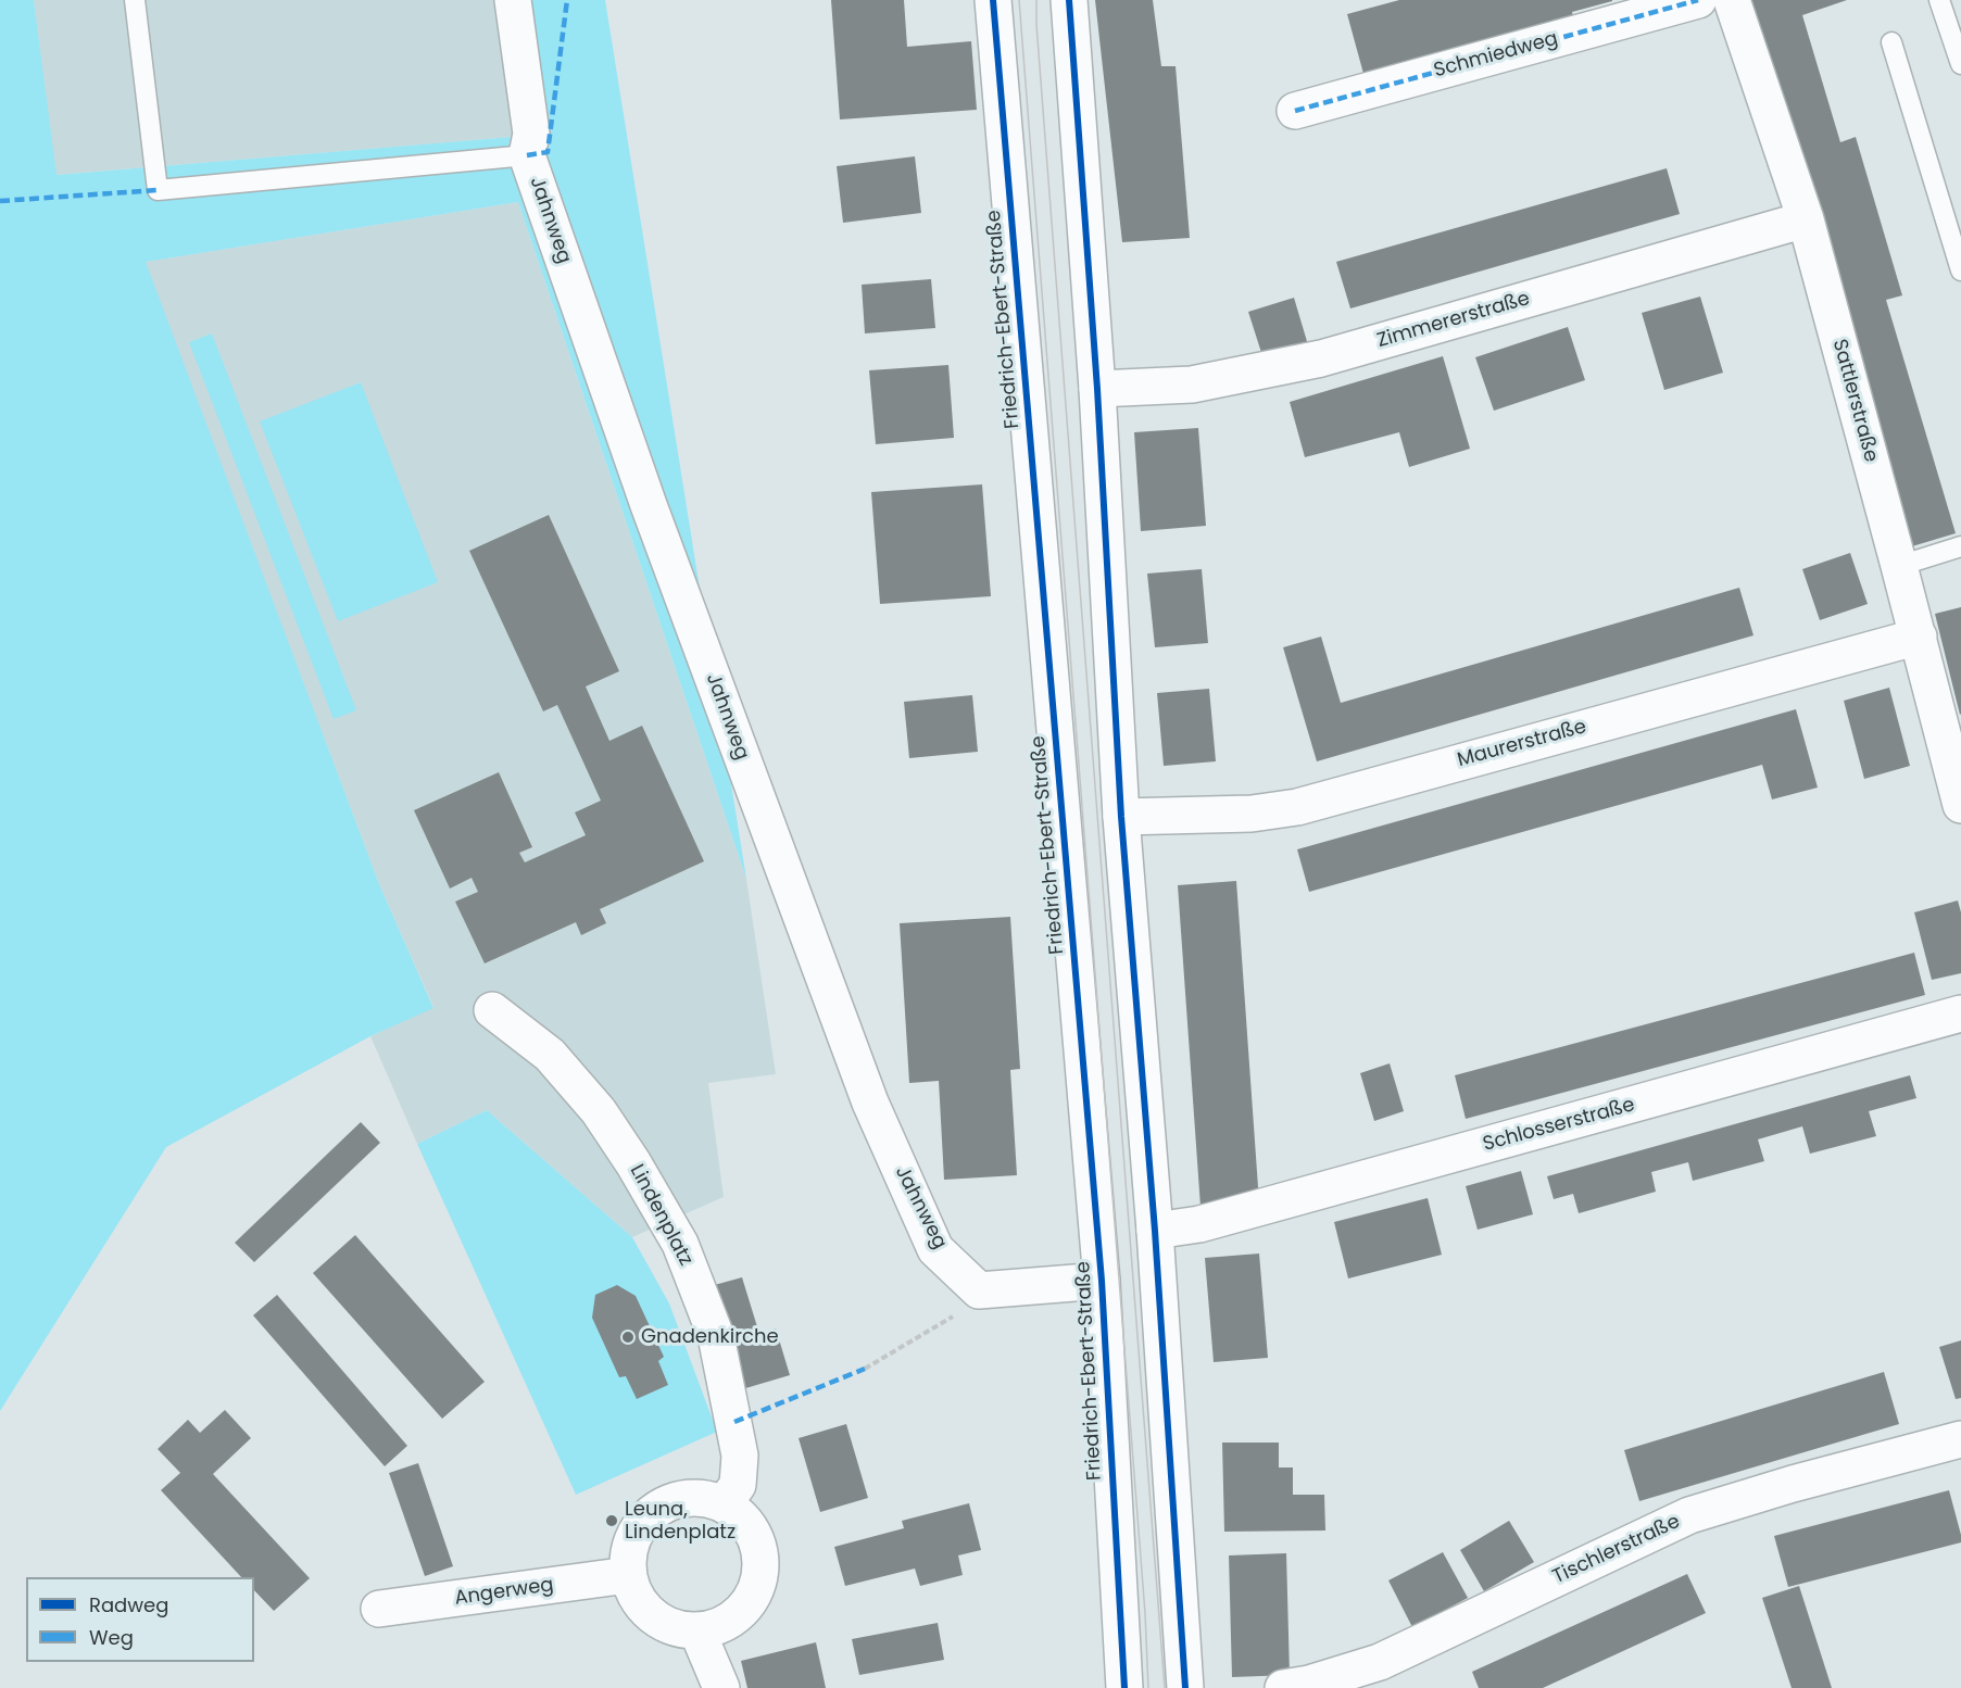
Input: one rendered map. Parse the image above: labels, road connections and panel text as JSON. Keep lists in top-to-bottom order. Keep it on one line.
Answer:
{"streets":{"street":["Schmiedweg","Jahnweg","Friedrich-Ebert-Straße","Zimmererstraße","Sattlerstraße","Maurerstraße","Schlosserstraße","Lindenplatz","Tischlerstraße","Angerweg"]},"crossings":[["Zimmererstraße","Sattlerstraße"],["Sattlerstraße","Maurerstraße"],["Lindenplatz","Angerweg"]],"places":["Gnadenkirche","Leuna, Lindenplatz"],"legend":["Radweg","Weg"]}
